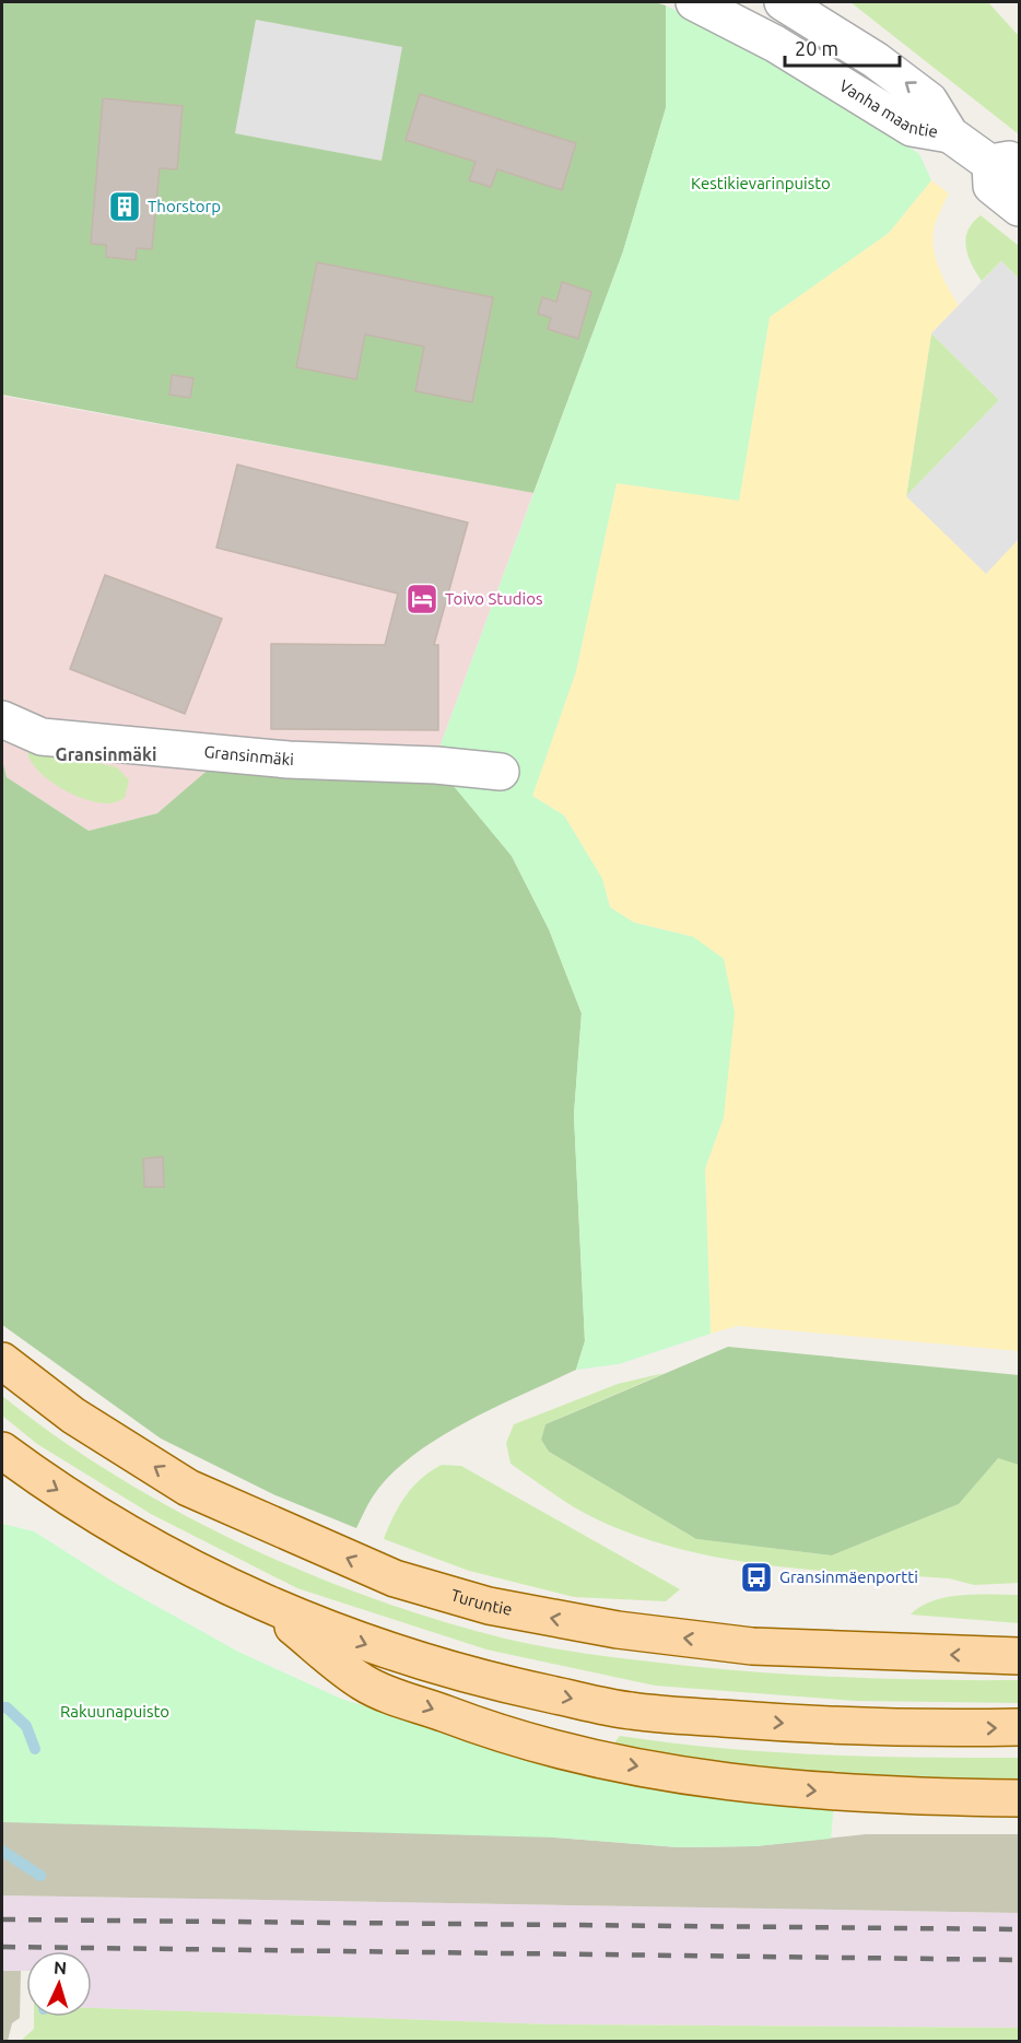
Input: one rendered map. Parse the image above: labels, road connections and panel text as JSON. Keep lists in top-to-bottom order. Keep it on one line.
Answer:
{"streets":{"main road":["Turuntie"],"street":["Vanha maantie","Gransinmäki"]},"districts":["Gransinmäki"],"parks":["Kestikievarinpuisto","Rakuunapuisto"],"places":{"building":["Thorstorp"],"hotel":["Toivo Studios"],"bus stop":["Gransinmäenportti"]},"scale_bar":"20 m","north":"top"}
